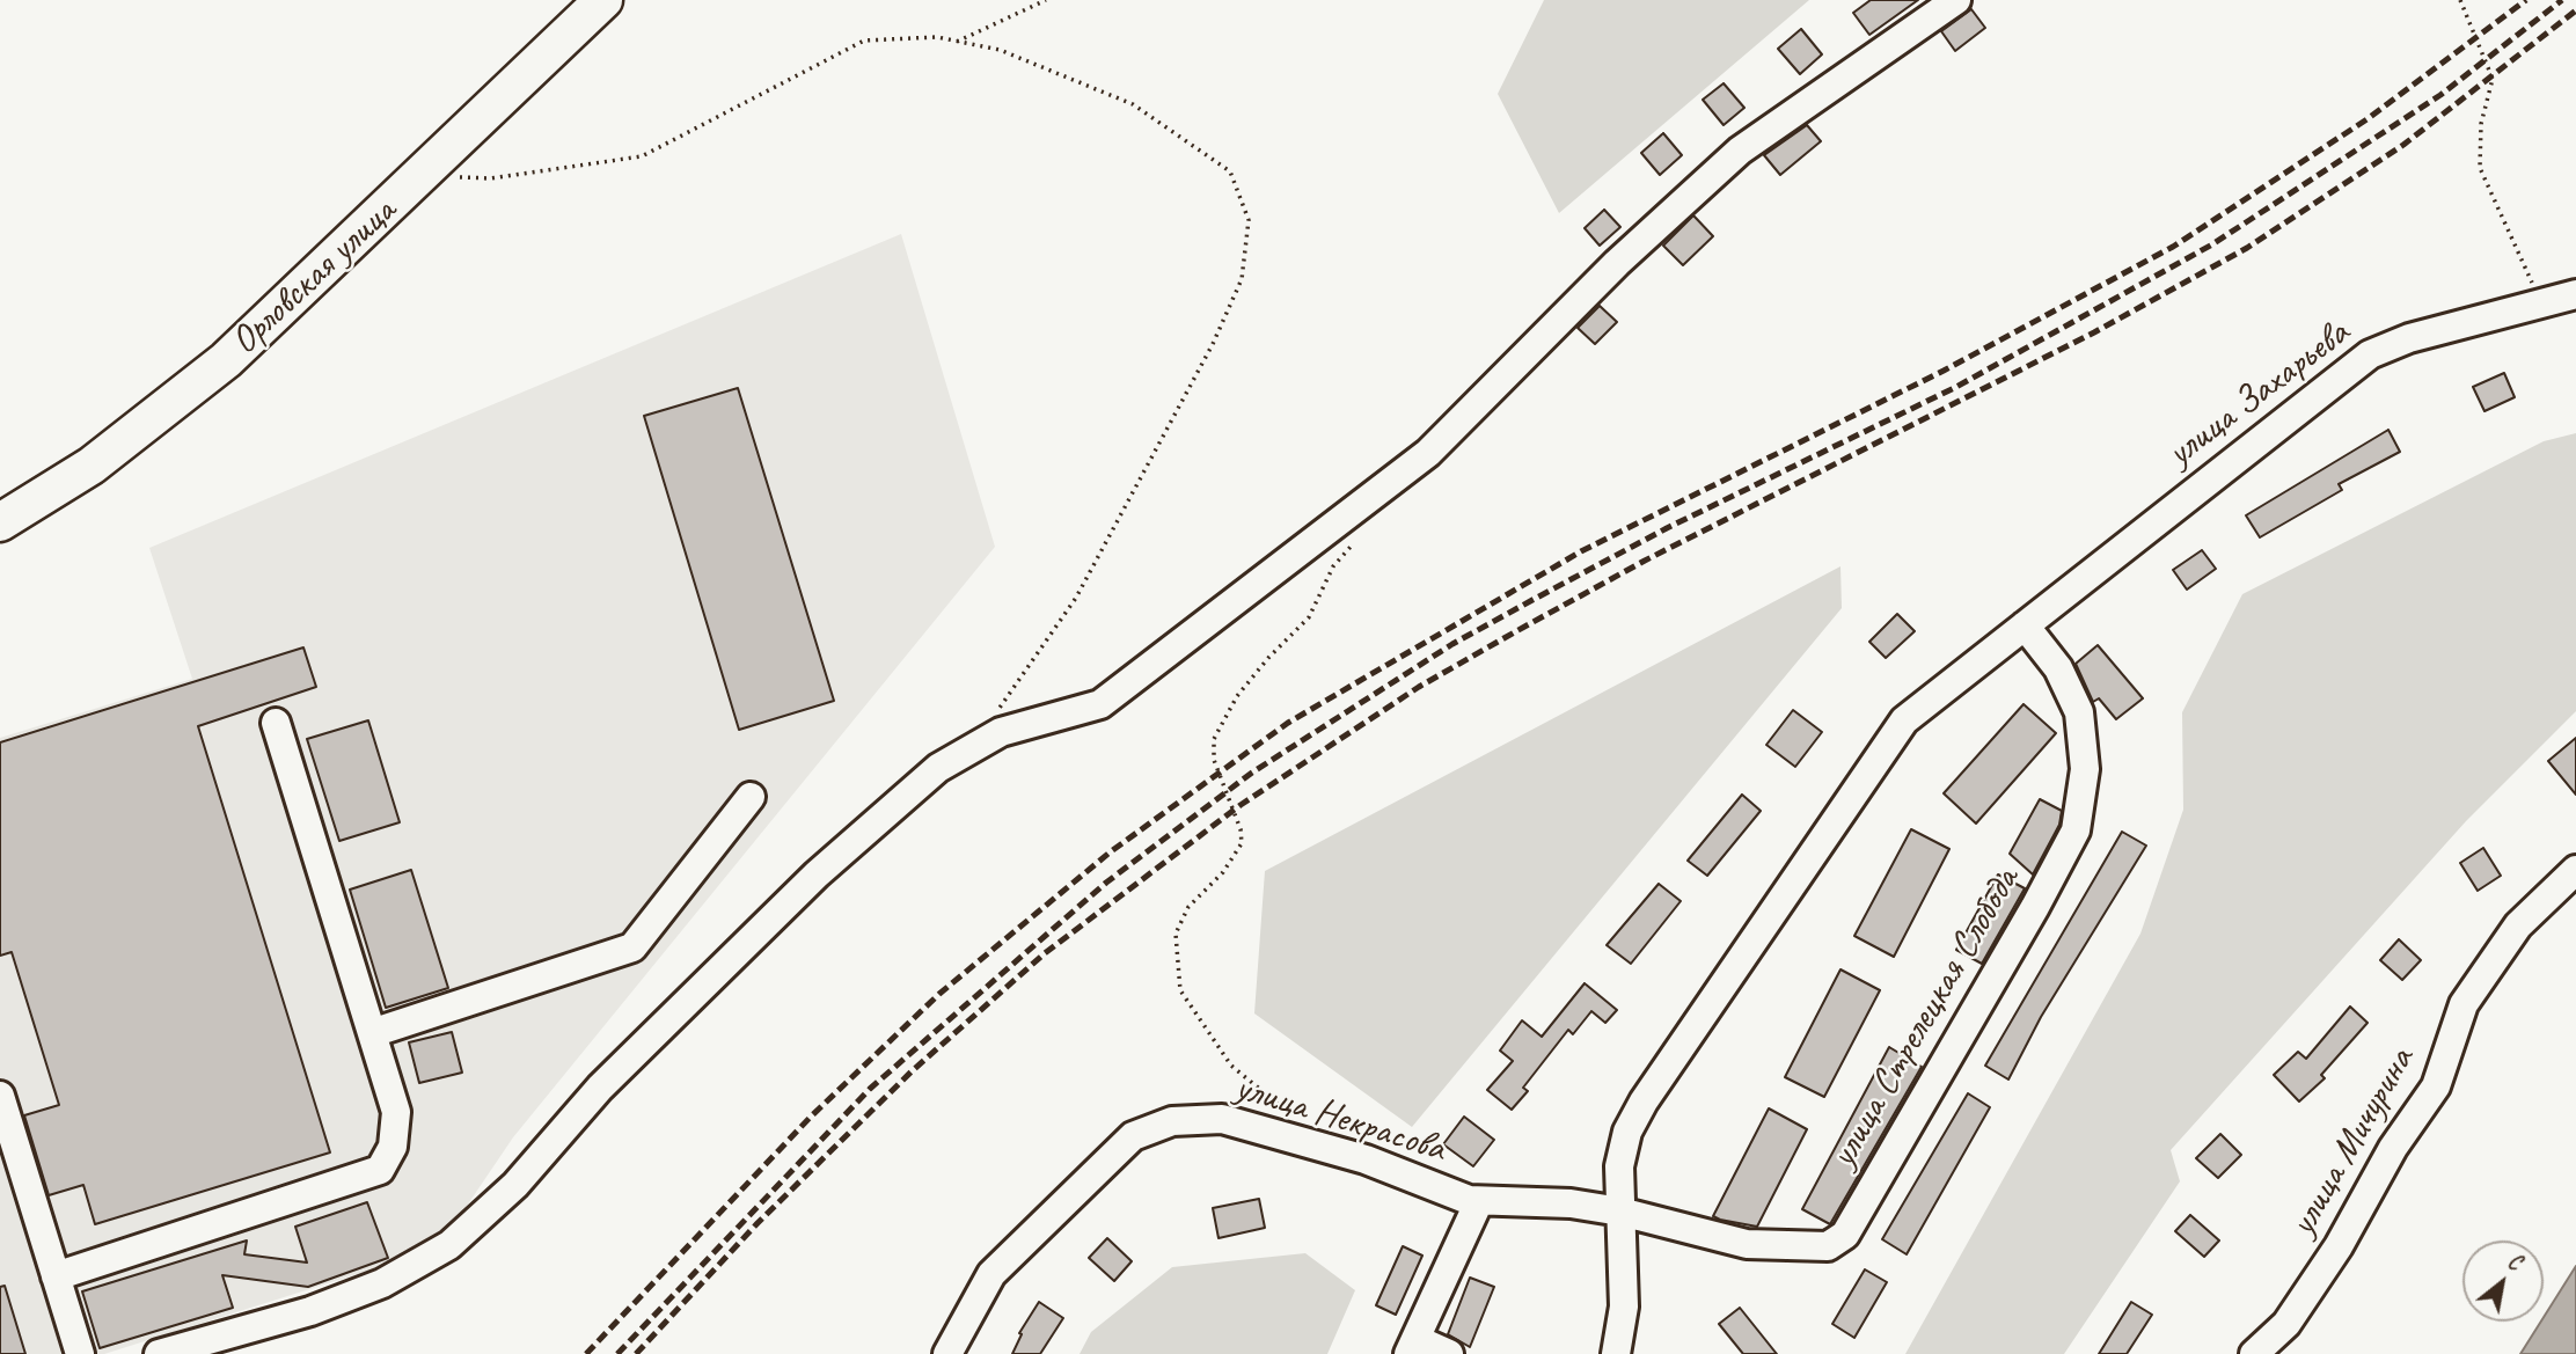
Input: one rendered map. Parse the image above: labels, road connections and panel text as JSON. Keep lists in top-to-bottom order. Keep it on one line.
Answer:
{"streets":{"main road":["Орловская улица"],"street":["улица Захарьева","улица Стрелецкая Слобода","улица Некрасова","улица Мичурина"]},"crossings":[["улица Захарьева","улица Стрелецкая Слобода"],["улица Стрелецкая Слобода","улица Некрасова"]],"north":"top right"}
